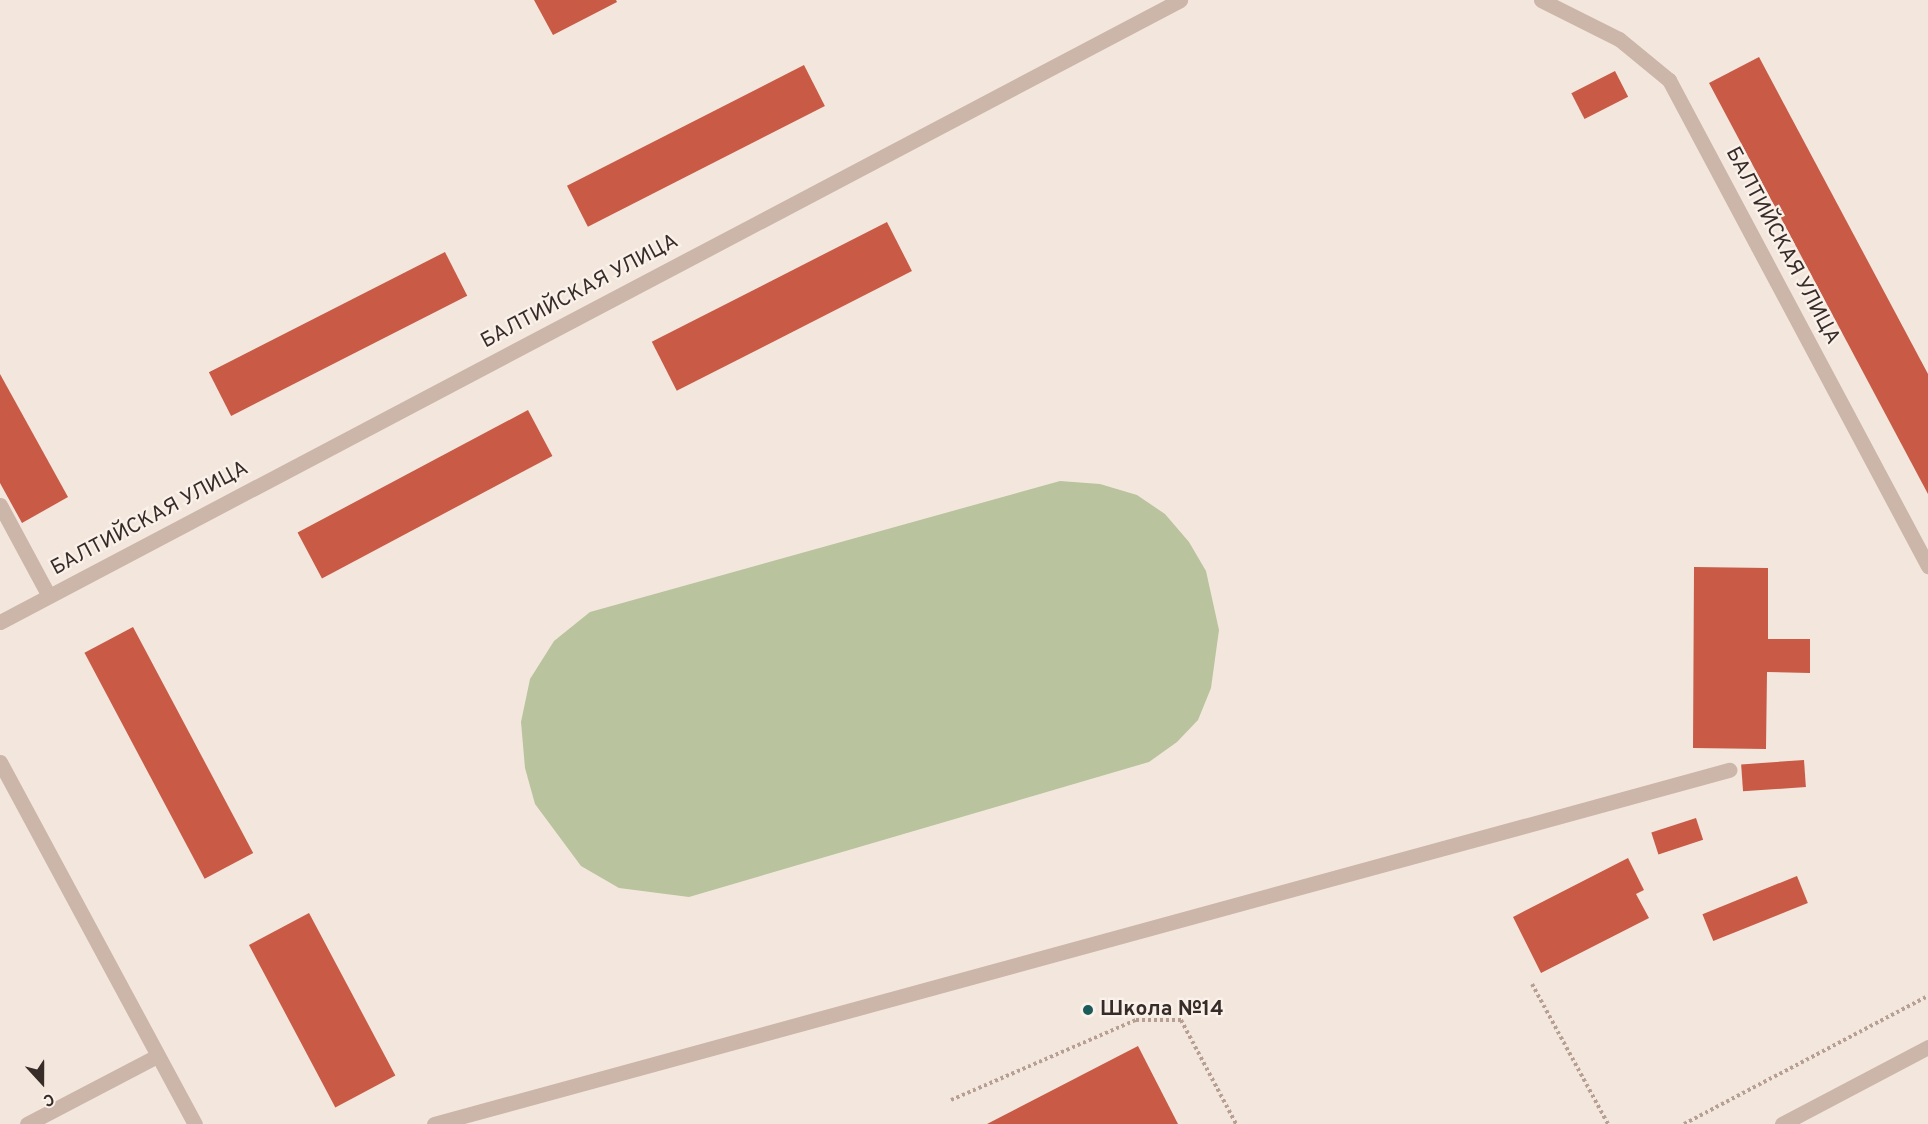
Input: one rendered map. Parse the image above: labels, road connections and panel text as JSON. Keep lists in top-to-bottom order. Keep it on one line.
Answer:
{"streets":{"street":["БАЛТИЙСКАЯ УЛИЦА"]},"places":["Школа №14"],"north":"bottom"}
